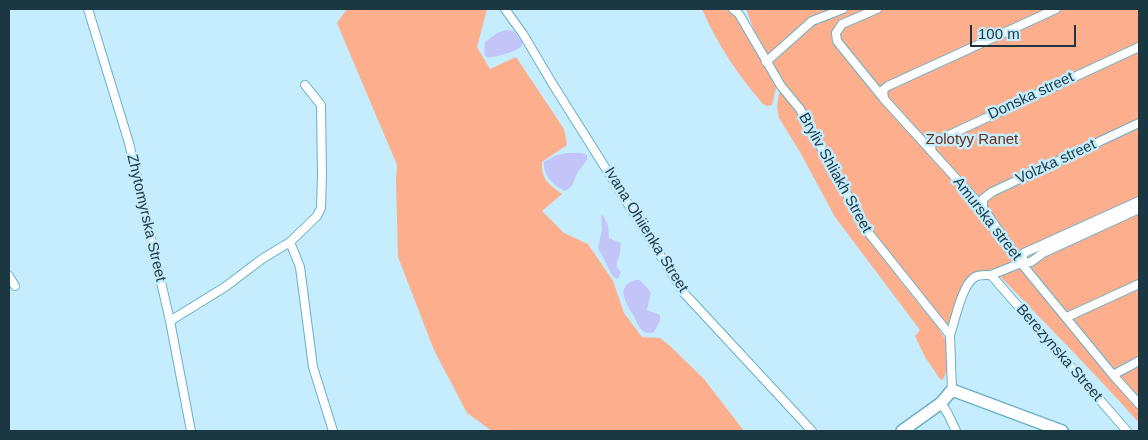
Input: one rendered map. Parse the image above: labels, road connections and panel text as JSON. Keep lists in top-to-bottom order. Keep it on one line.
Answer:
{"streets":{"street":["Donska street","Volzka street","Bryliv Shliakh Street","Zhytomyrska Street","Amurska street","Ivana Ohiienka Street","Berezynska Street"]},"crossings":[["Donska street","Amurska street"],["Volzka street","Amurska street"]],"parks":["Zolotyy Ranet"],"scale_bar":"100 m"}
